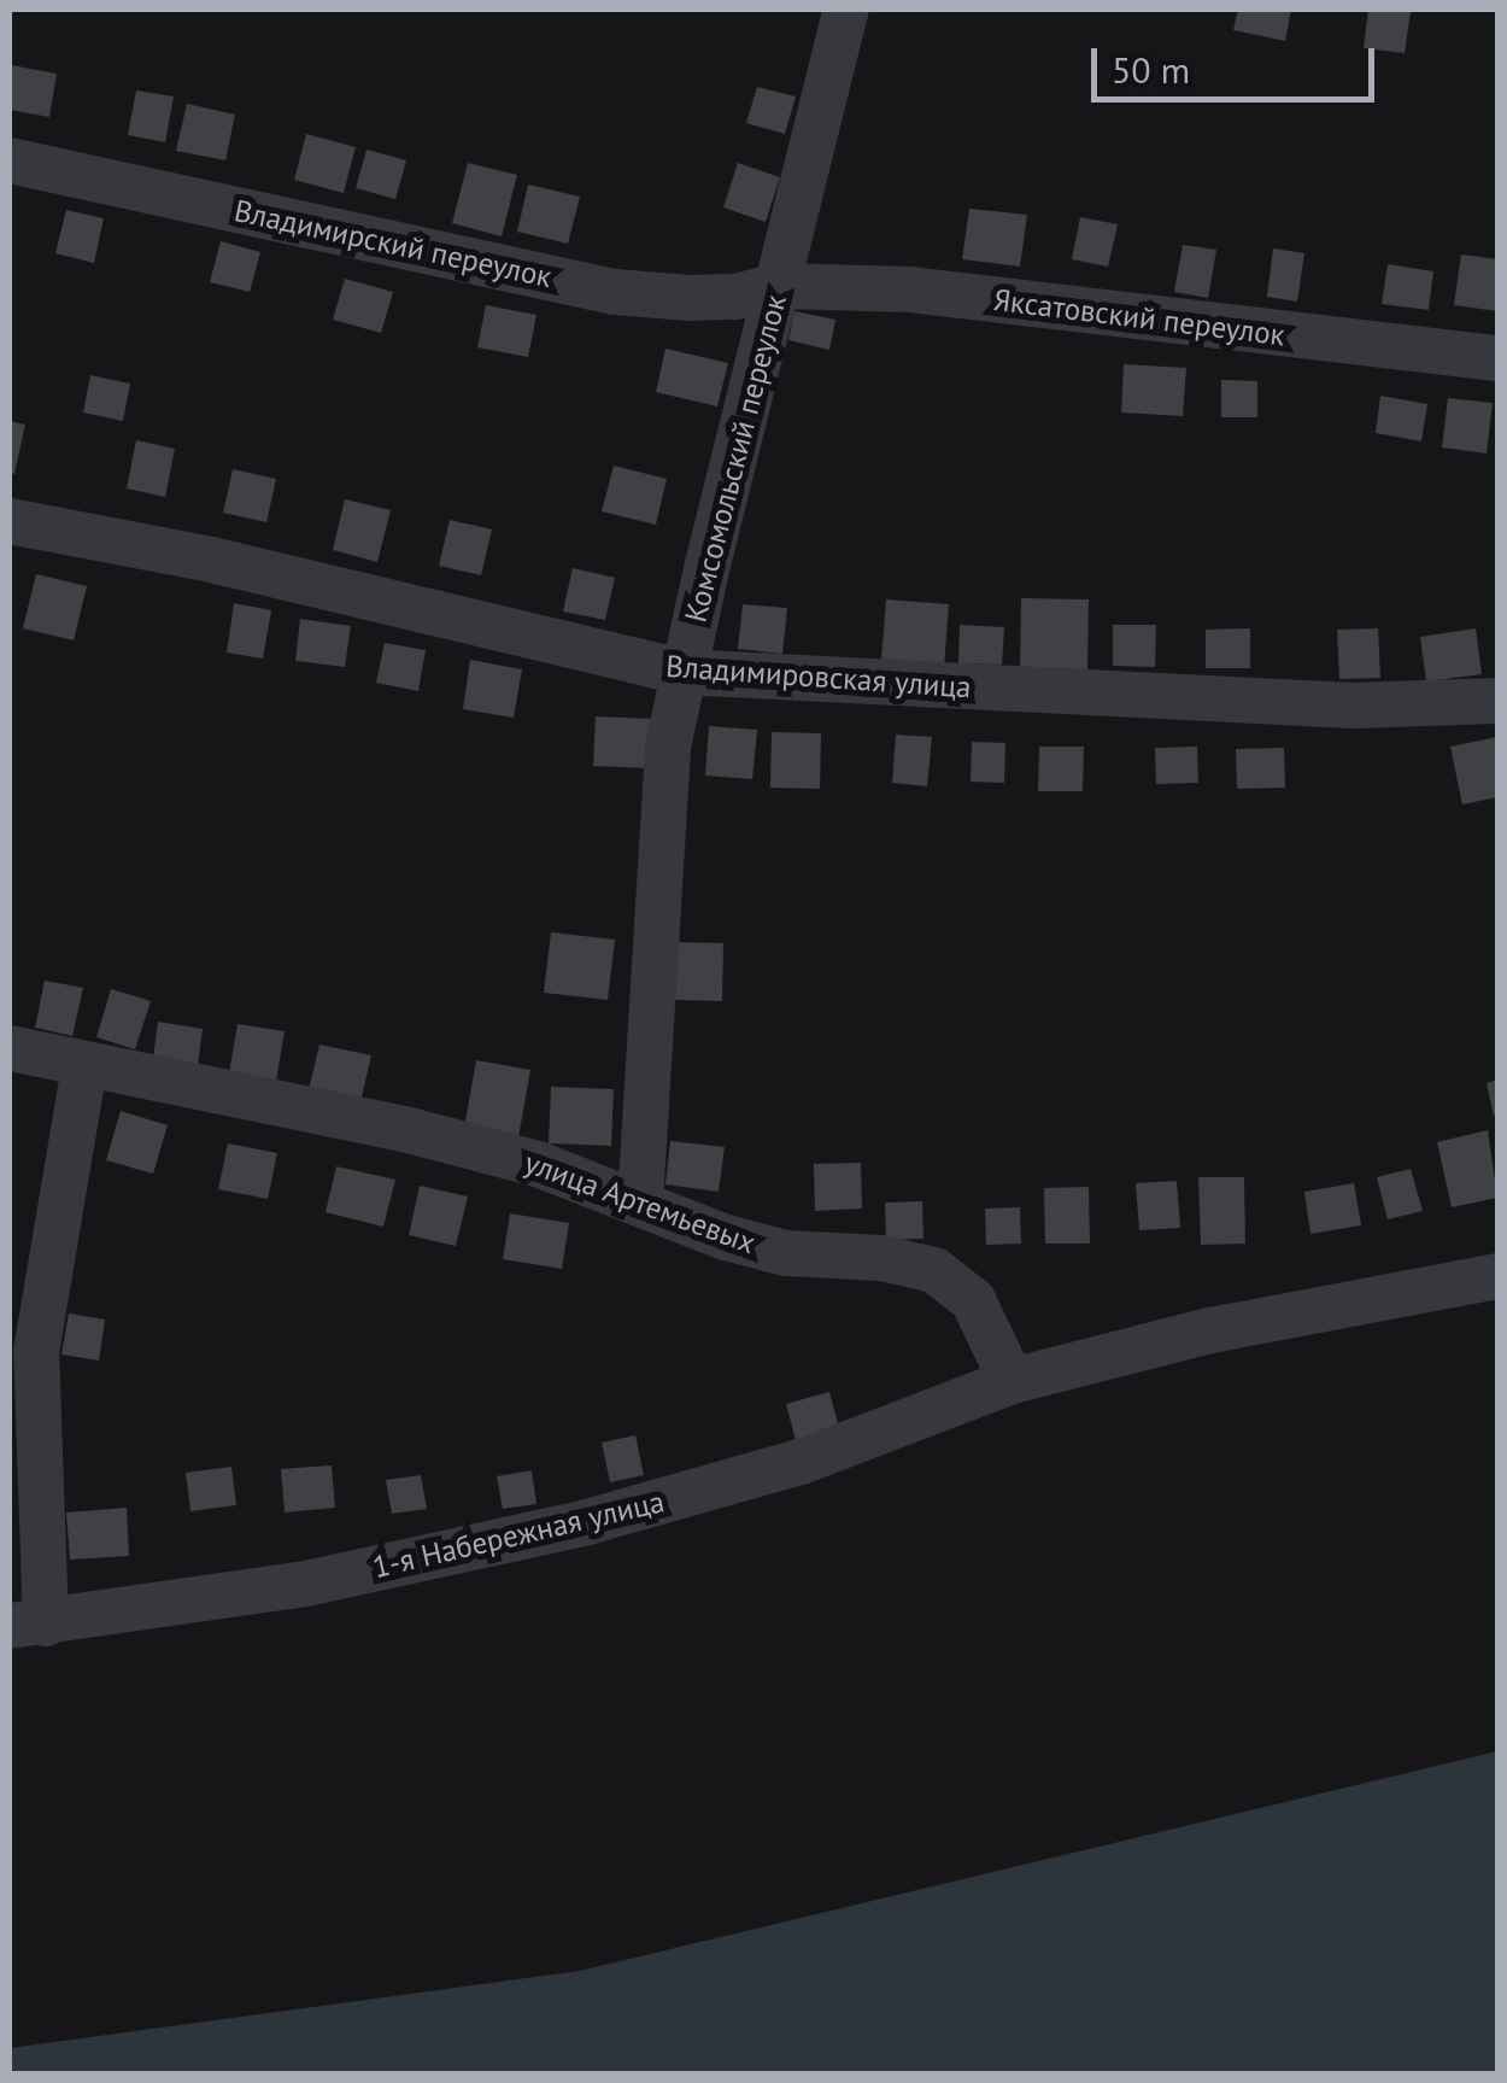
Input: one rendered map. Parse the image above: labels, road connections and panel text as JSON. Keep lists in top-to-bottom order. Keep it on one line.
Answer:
{"streets":{"street":["Владимирский переулок","Яксатовский переулок","Комсомольский переулок","Владимировская улица","улица Артемьевых","1-я Набережная улица"]},"crossings":[["Владимирский переулок","Яксатовский переулок"],["Владимирский переулок","Комсомольский переулок"],["Яксатовский переулок","Комсомольский переулок"],["Комсомольский переулок","Владимировская улица"],["Комсомольский переулок","улица Артемьевых"],["улица Артемьевых","1-я Набережная улица"]],"scale_bar":"50 m"}
